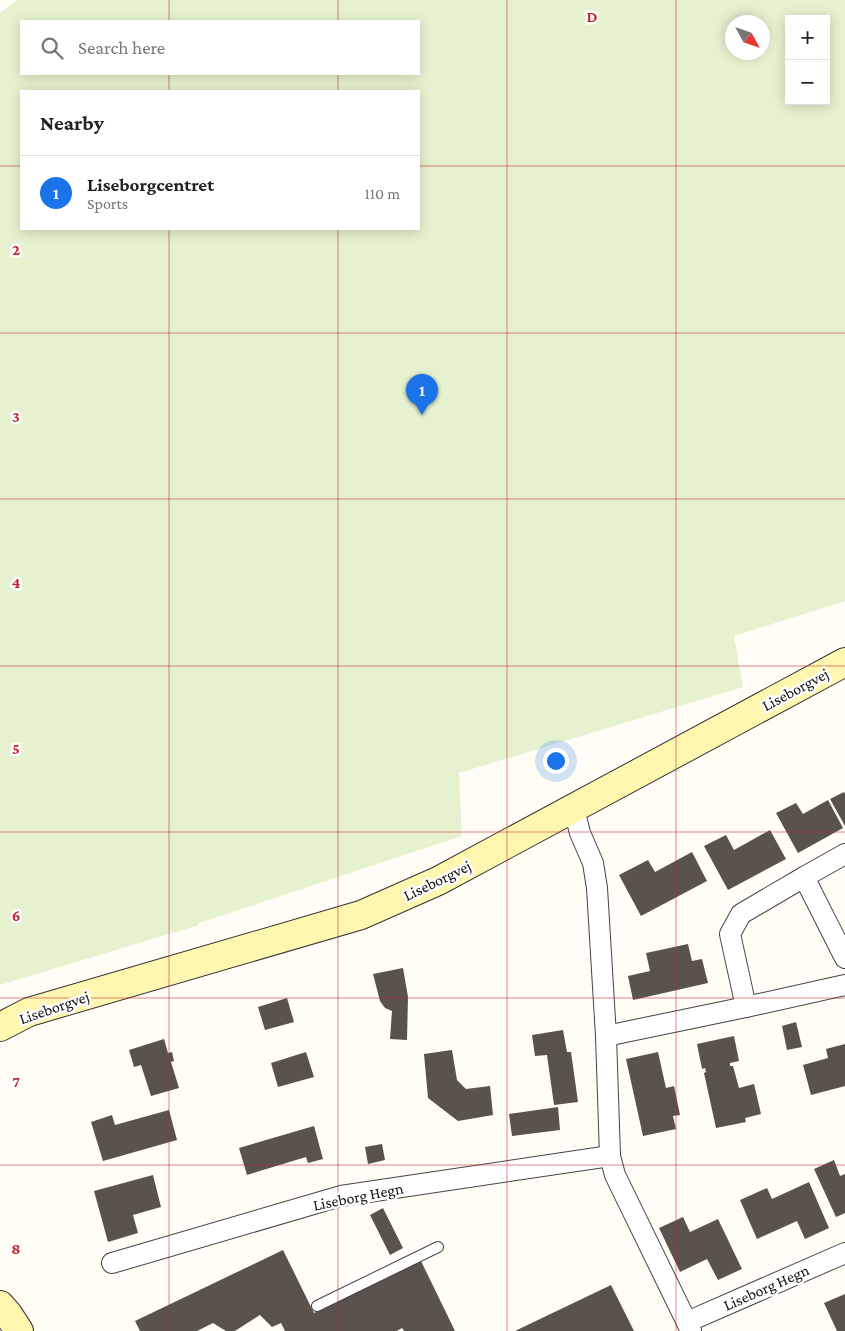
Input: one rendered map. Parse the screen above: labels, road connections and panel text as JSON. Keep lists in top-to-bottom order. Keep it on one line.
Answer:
{"streets":{"street":["Liseborgvej","Liseborg Hegn"]},"crossings":[["Liseborgvej","Liseborg Hegn"]],"north":"bottom right","page":{"map_buttons":["+","−"],"search":"Search here","heading":"Nearby","list":[{"mark":"1","name":"Liseborgcentret","note":"Sports","value":"110 m"}],"pins":"1"},"grid":{"columns":["D"],"rows":["2","3","4","5","6","7","8"]}}
